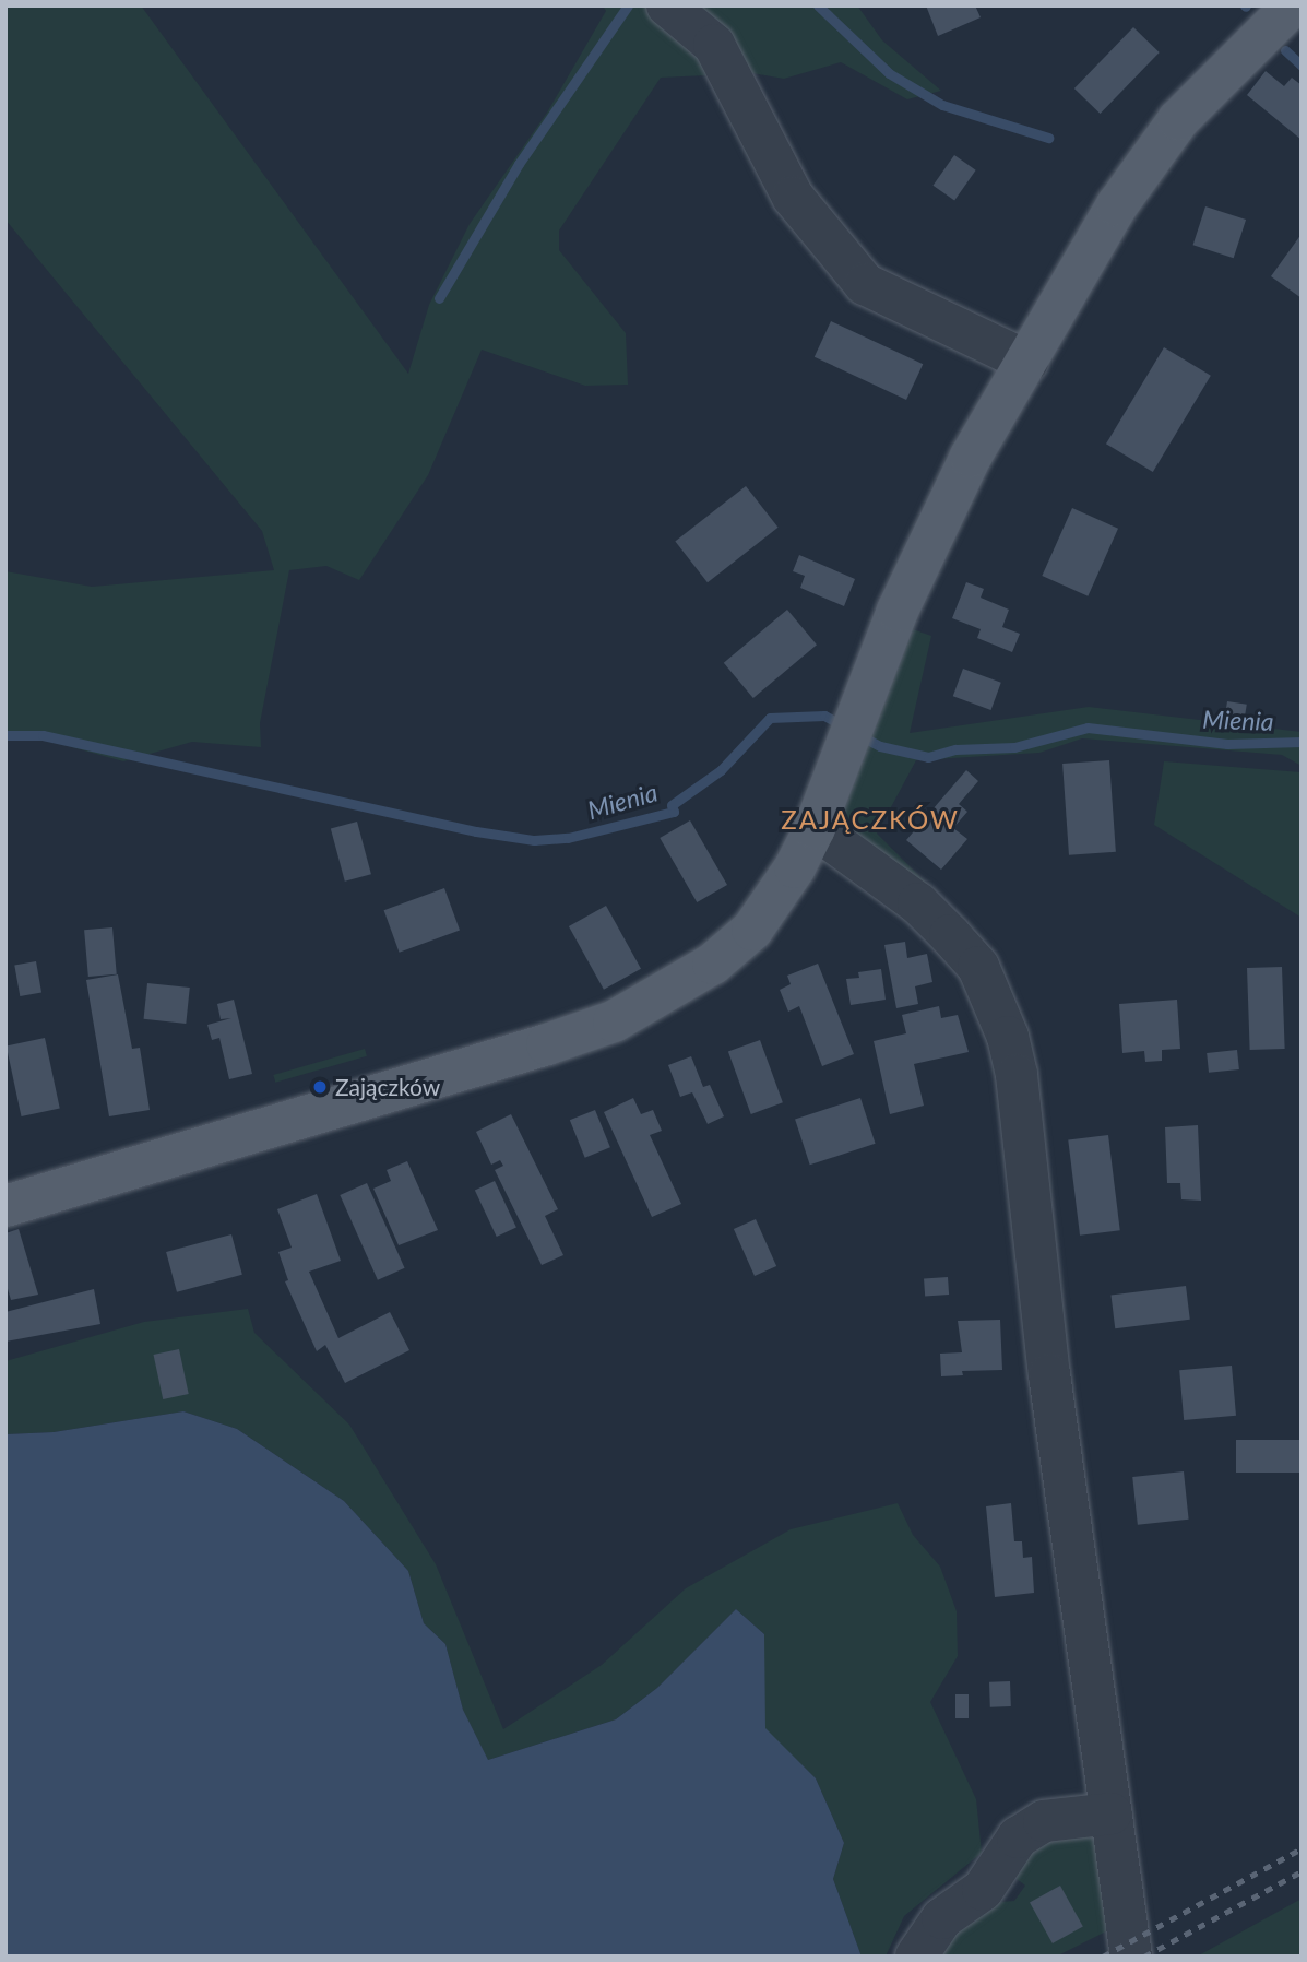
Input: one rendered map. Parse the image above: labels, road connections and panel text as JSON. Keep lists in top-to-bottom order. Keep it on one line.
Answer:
{"districts":["ZAJĄCZKÓW"],"water":["Mienia"],"places":["Zajączków"]}
